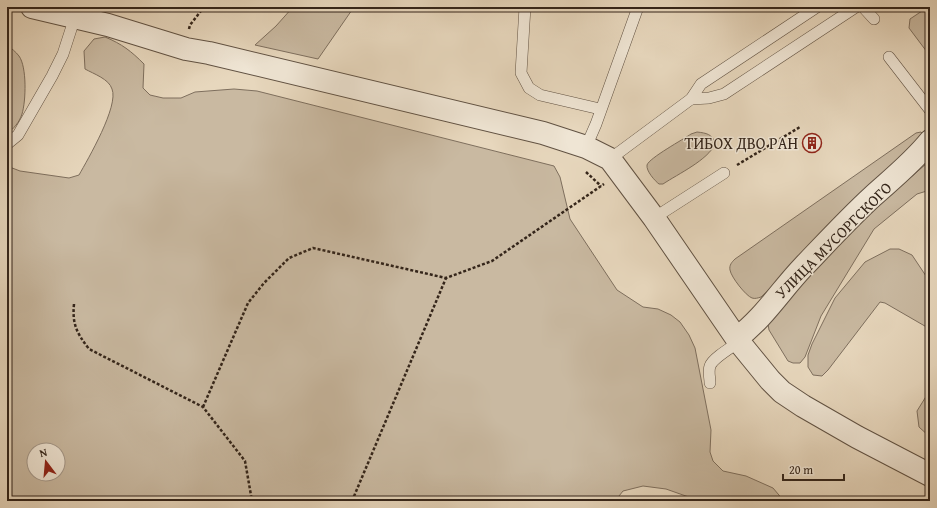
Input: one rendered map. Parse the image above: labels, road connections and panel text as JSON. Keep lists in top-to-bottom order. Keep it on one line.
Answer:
{"streets":{"street":["УЛИЦА МУСОРГСКОГО"]},"places":{"building":["ТИБОХ ДВО РАН"]},"scale_bar":"20 m","north":"top"}
